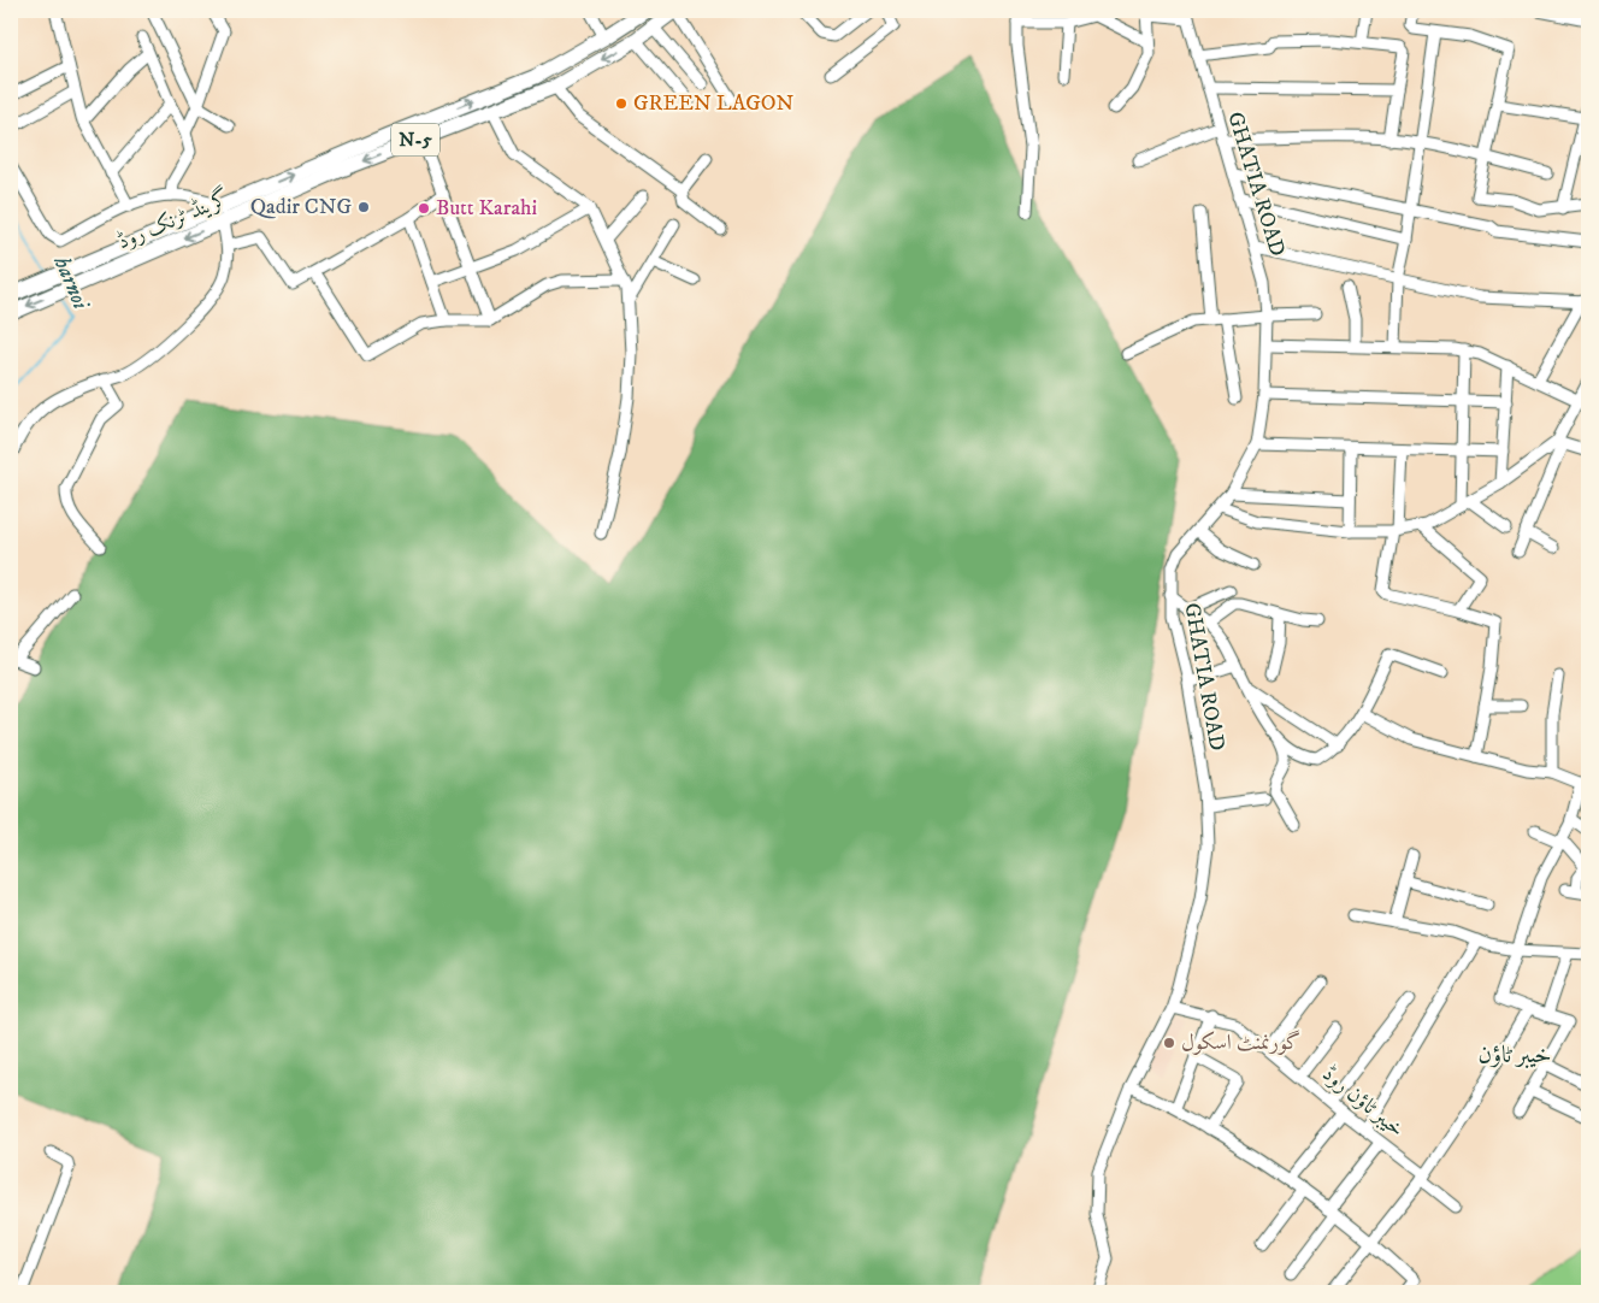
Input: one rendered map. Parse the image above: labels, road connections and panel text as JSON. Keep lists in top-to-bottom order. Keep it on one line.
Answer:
{"streets":{"highway":["N-5","گرینڈ ٹرنک روڈ"],"street":["GHATIA ROAD","خیبر ٹاؤن روڈ"]},"crossings":[["GHATIA ROAD","خیبر ٹاؤن روڈ"]],"districts":["خیبر ٹاؤن"],"water":["harnoi"],"places":["GREEN LAGON","Qadir CNG","Butt Karahi","گورنمنٹ اسکول"]}
